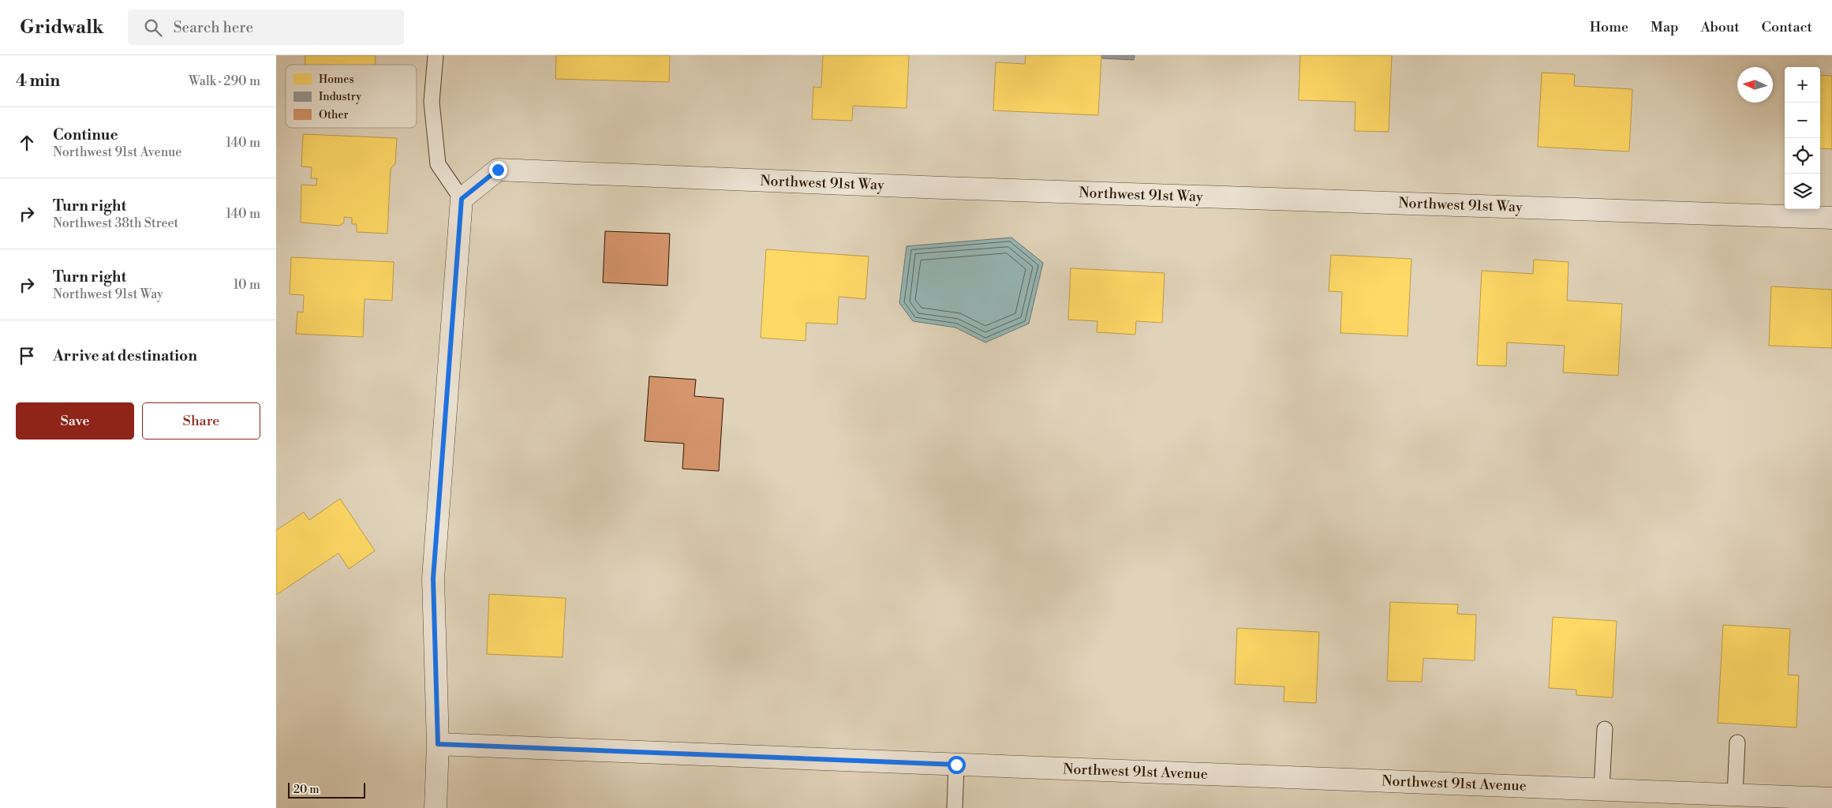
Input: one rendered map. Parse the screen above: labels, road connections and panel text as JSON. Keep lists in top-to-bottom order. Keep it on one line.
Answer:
{"streets":{"street":["Northwest 91st Way","Northwest 91st Avenue"]},"legend":["Homes","Industry","Other"],"scale_bar":"20 m","north":"left","page":{"header":"Gridwalk","search":"Search here","nav":["Home","Map","About","Contact"],"heading":["4 min","Walk · 290 m"],"map_buttons":["+","−"],"list":[["Continue","Northwest 91st Avenue","140 m"],["Turn right","Northwest 38th Street","140 m"],["Turn right","Northwest 91st Way","10 m"],"Arrive at destination"],"buttons":["Save","Share"],"scale":"20 m"}}
